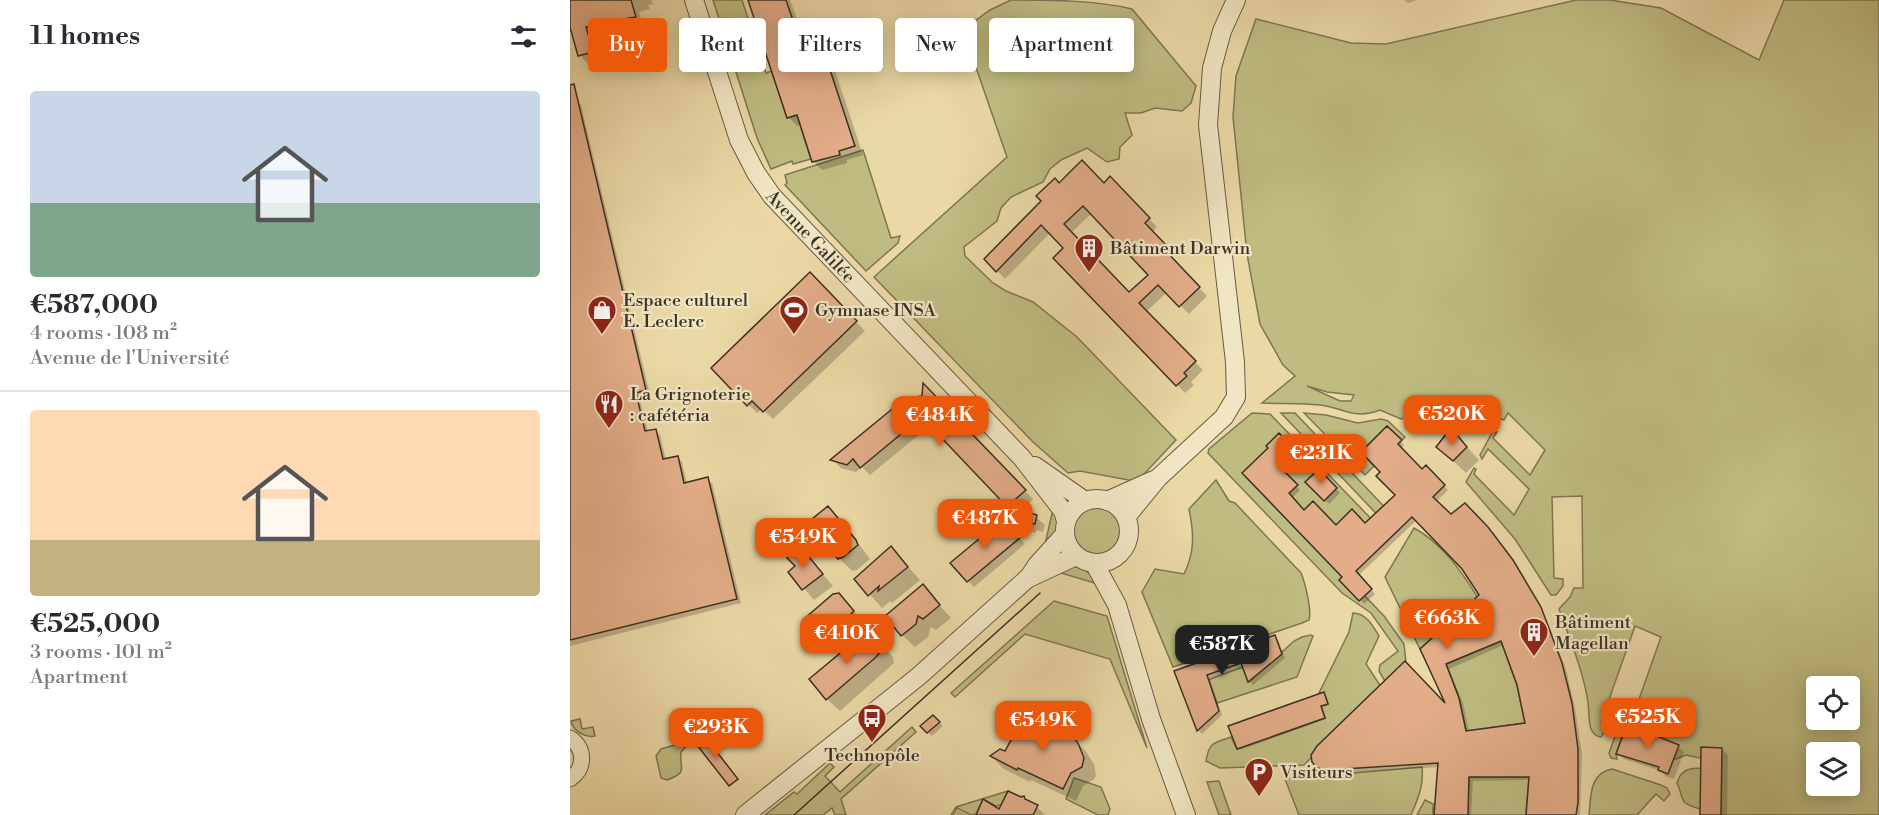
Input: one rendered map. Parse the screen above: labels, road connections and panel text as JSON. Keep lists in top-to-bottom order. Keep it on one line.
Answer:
{"streets":{"street":["Avenue Galilée"]},"places":{"building":["Bâtiment Darwin","Bâtiment Magellan"],"shop":["Espace culturel E. Leclerc"],"sports":["Gymnase INSA"],"restaurant":["La Grignoterie : cafétéria"],"bus stop":["Technopôle"],"parking":["Visiteurs"]},"page":{"heading":"11 homes","chip":["Buy","Rent","Filters","New","Apartment"],"list":[{"name":"€587,000","note":"4 rooms · 108 m² · Avenue de l'Université"},{"name":"€525,000","note":"3 rooms · 101 m² · Apartment"}],"price":["€520K","€484K","€231K","€487K","€549K","€663K","€410K","€587K","€525K","€549K","€293K"]}}
